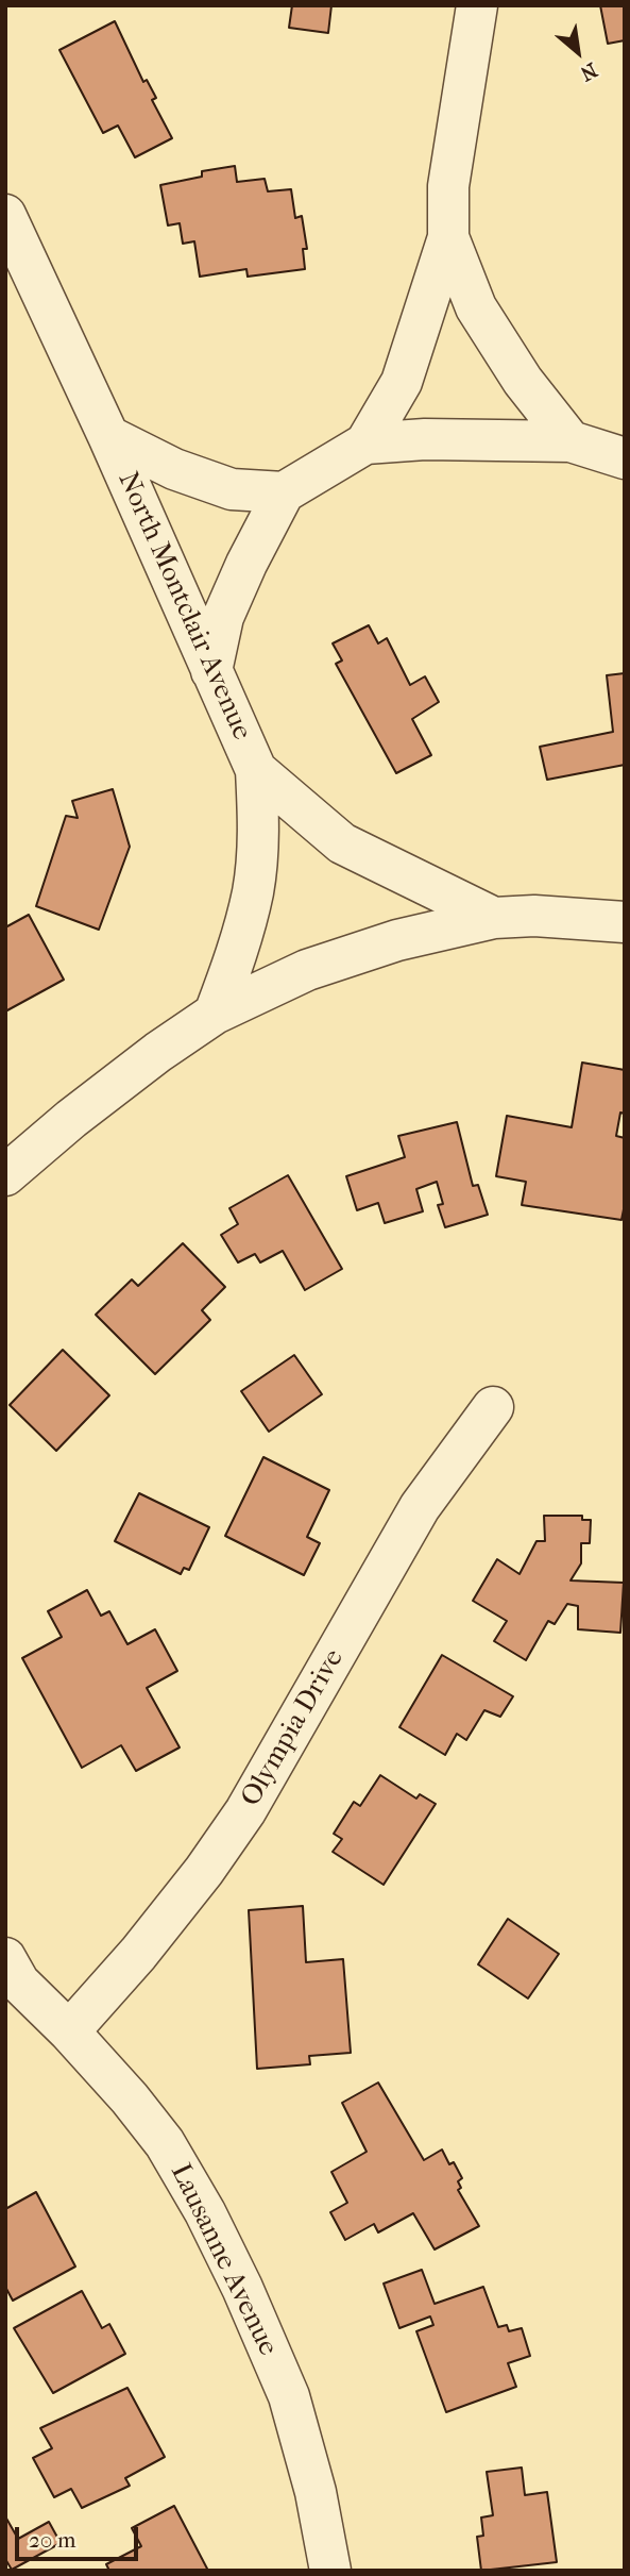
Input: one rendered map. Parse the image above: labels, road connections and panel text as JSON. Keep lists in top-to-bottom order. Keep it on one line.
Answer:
{"streets":{"street":["North Montclair Avenue","Olympia Drive","Lausanne Avenue"]},"crossings":[["Olympia Drive","Lausanne Avenue"]],"scale_bar":"20 m","north":"bottom right"}
